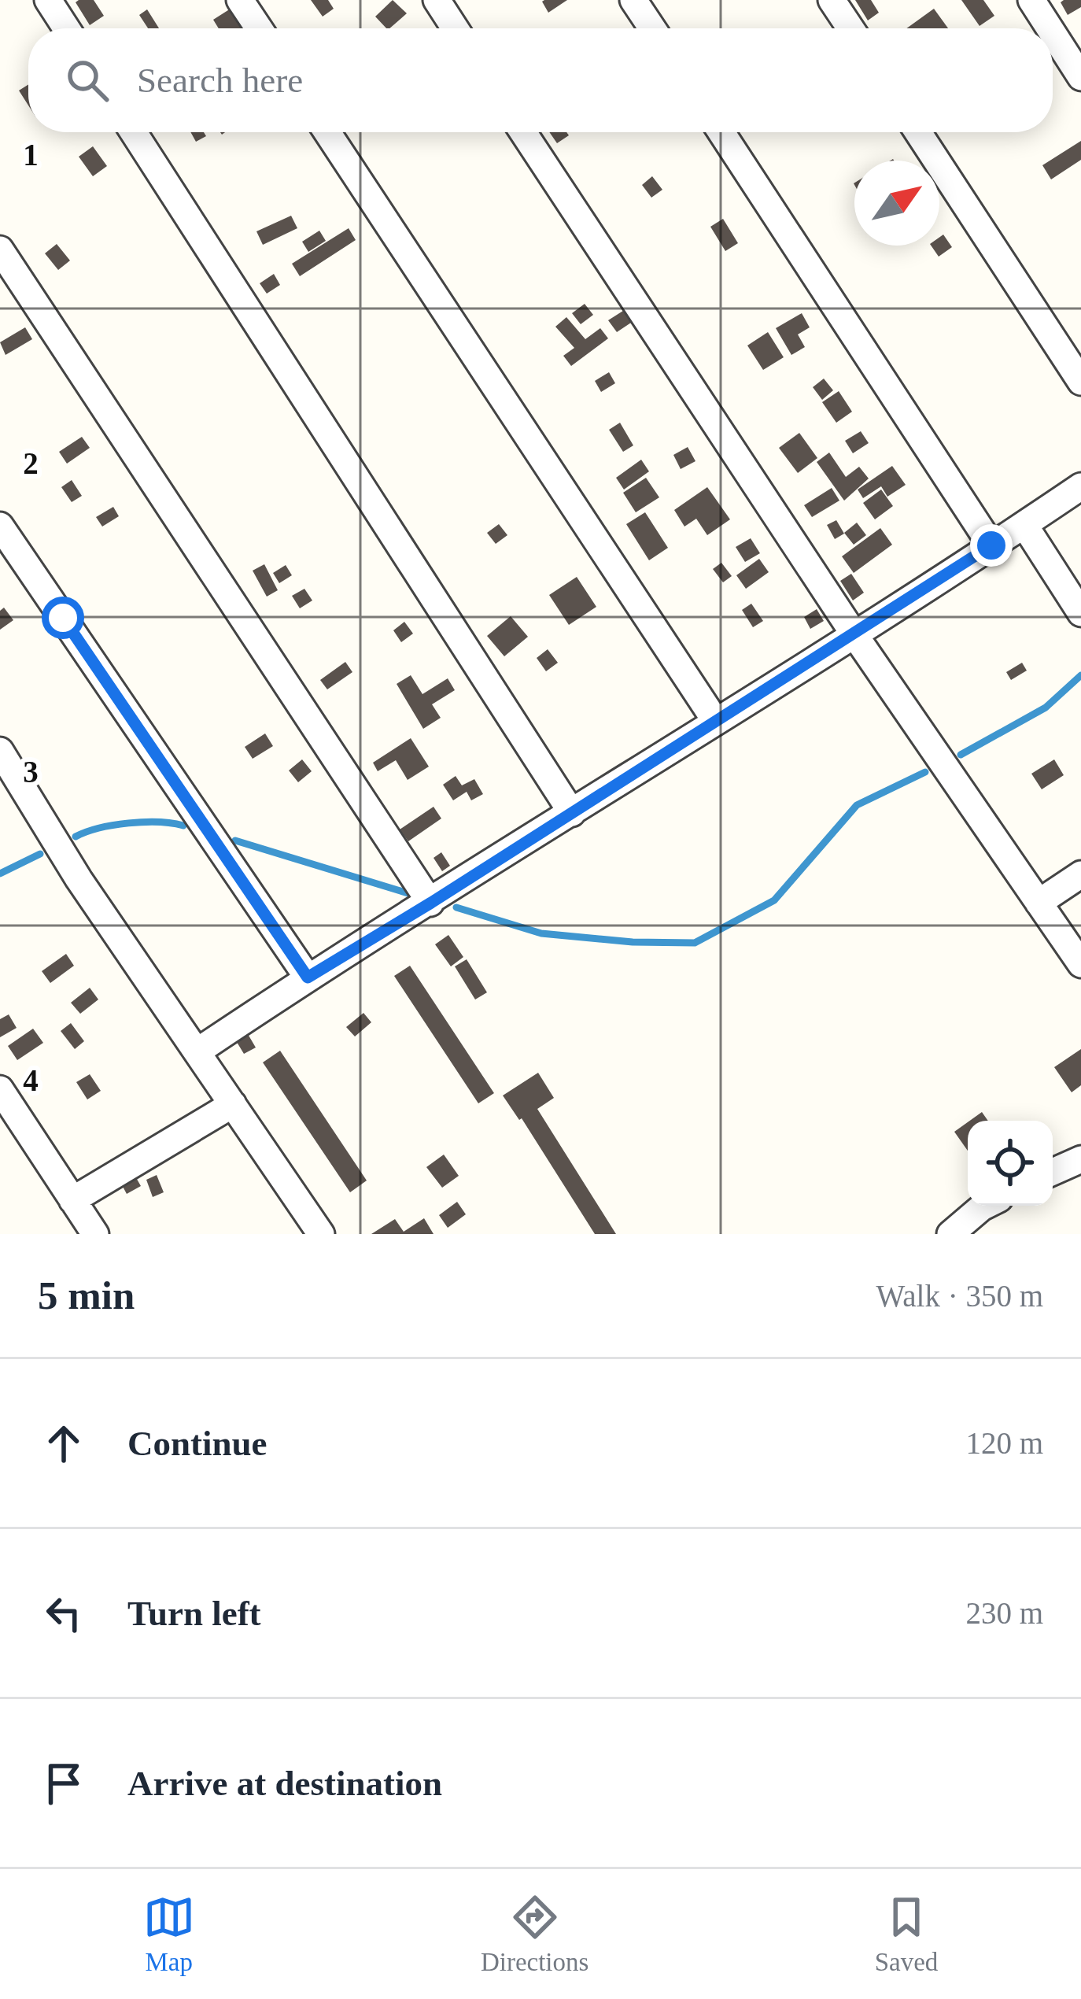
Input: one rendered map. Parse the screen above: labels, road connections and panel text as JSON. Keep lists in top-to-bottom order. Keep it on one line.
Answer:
{"north":"top right","page":{"search":"Search here","heading":["5 min","Walk · 350 m"],"list":[["Continue","120 m"],["Turn left","230 m"],"Arrive at destination"],"nav":["Map","Directions","Saved"]},"grid":{"rows":["1","2","3","4"]}}
